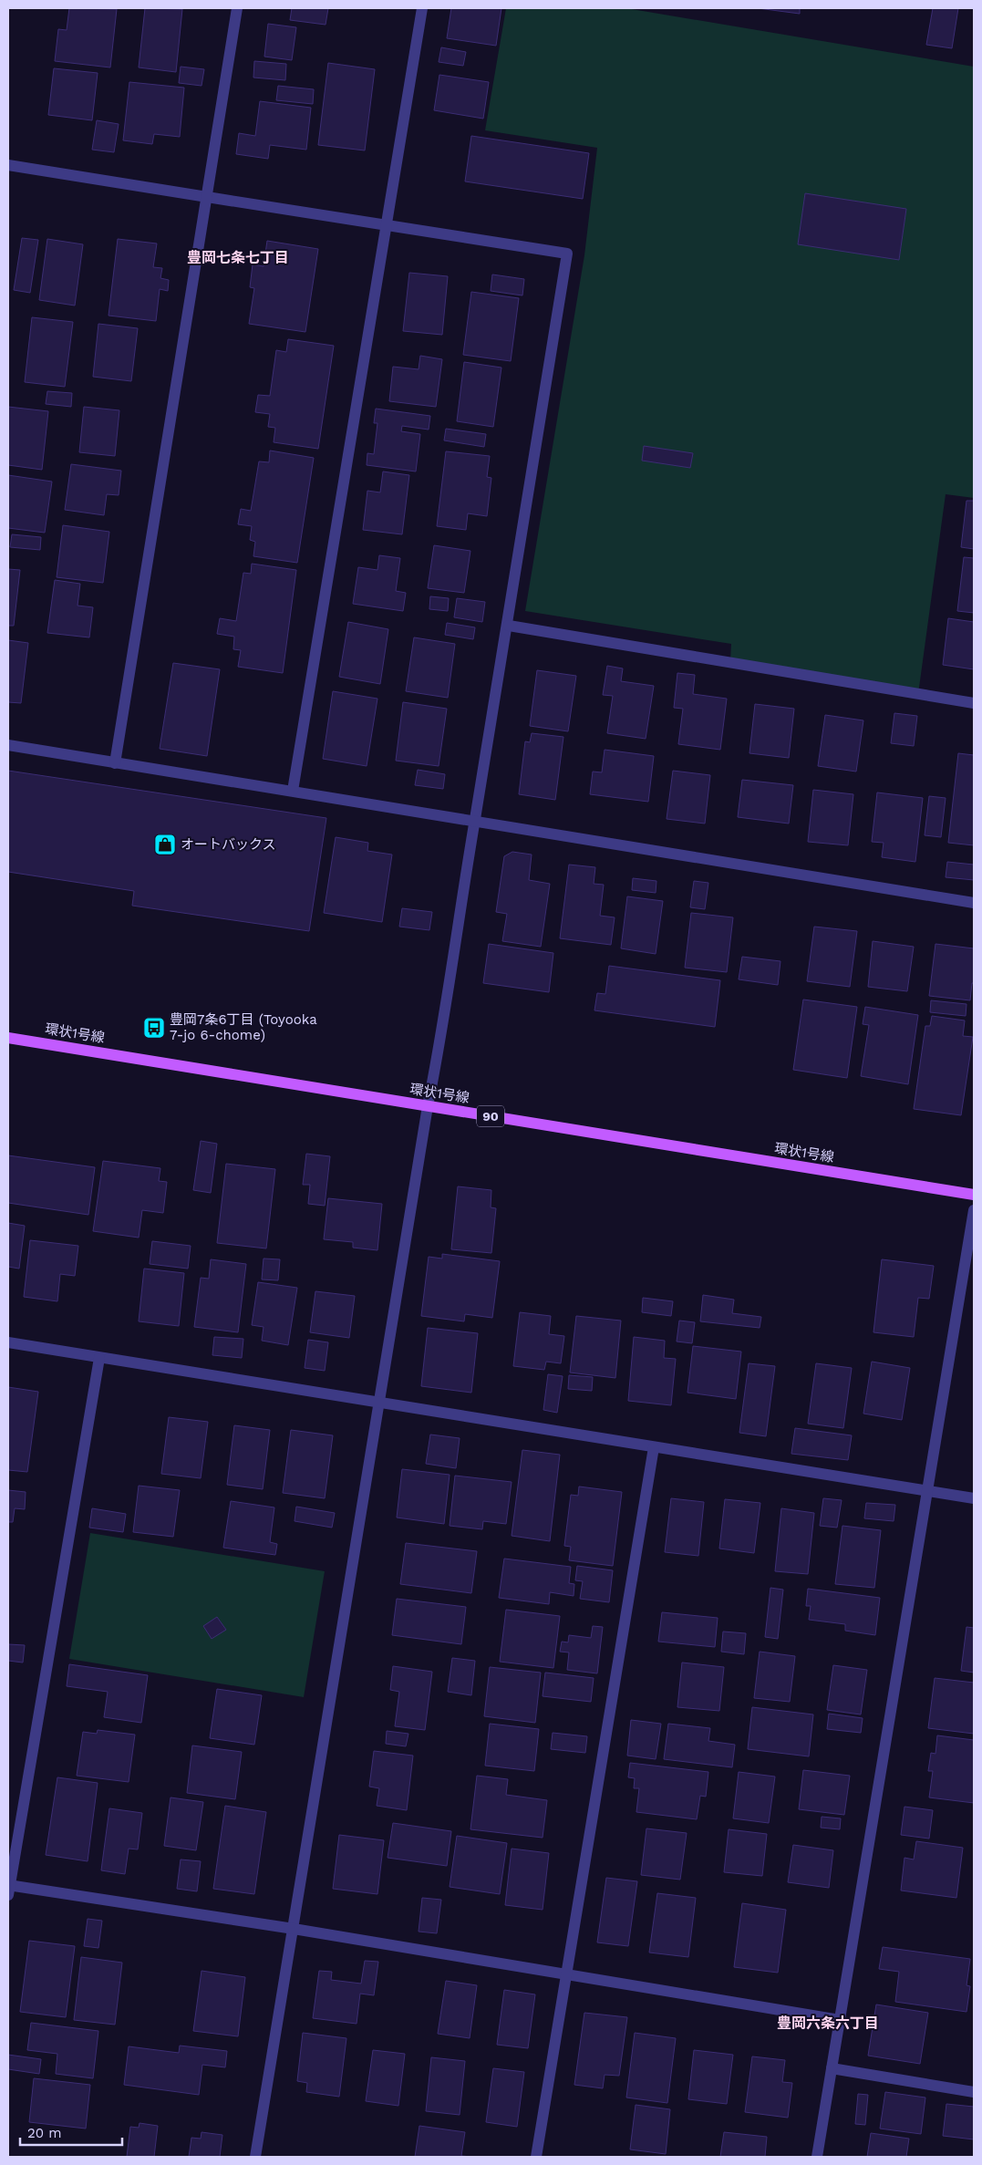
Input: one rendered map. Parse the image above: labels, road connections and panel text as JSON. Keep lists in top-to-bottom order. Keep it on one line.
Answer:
{"streets":{"main road":["環状1号線","90"]},"districts":["豊岡七条七丁目","豊岡六条六丁目"],"places":{"shop":["オートバックス"],"bus stop":["豊岡7条6丁目 (Toyooka 7-jo 6-chome)"]},"scale_bar":"20 m"}
